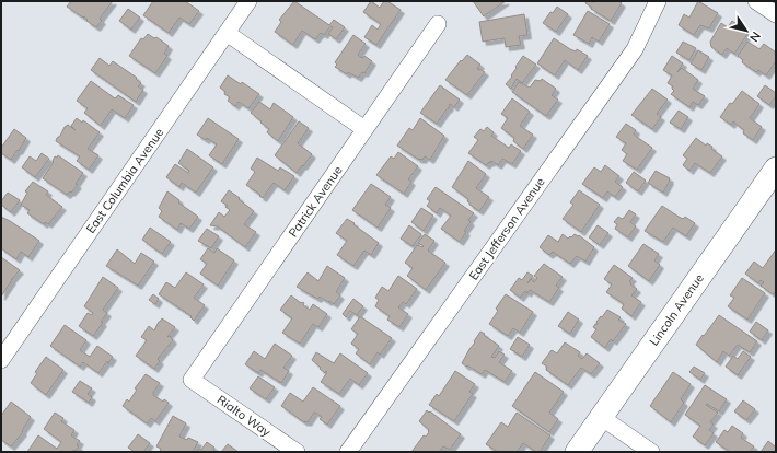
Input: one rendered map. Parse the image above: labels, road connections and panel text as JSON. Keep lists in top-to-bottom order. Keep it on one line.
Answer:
{"streets":{"street":["East Columbia Avenue","Patrick Avenue","East Jefferson Avenue","Lincoln Avenue","Rialto Way"]},"crossings":[["Patrick Avenue","Rialto Way"]],"north":"bottom right"}
